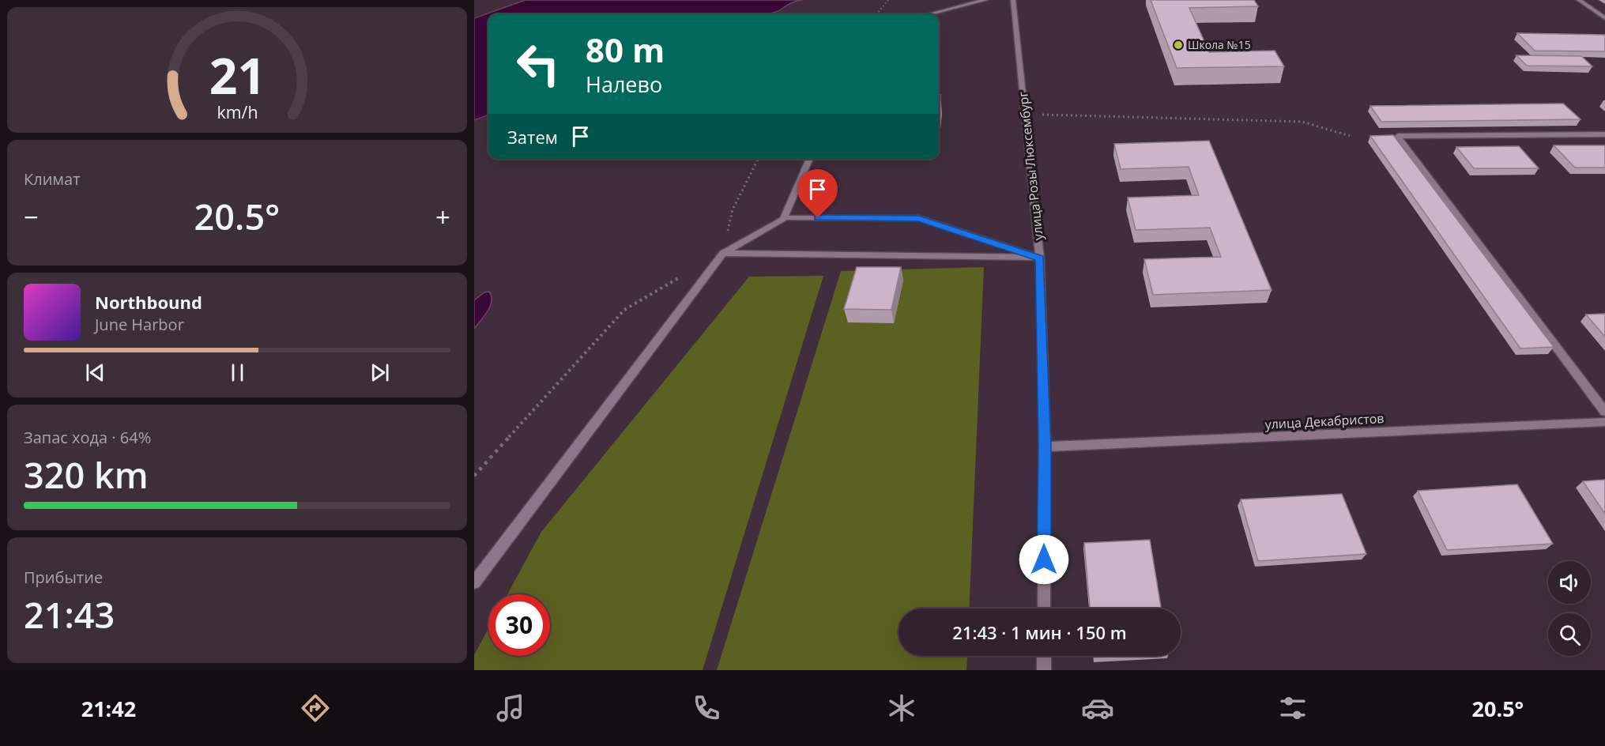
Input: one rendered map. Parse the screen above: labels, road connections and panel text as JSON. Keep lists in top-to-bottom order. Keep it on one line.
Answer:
{"streets":{"street":["улица Розы Люксембург","улица Декабристов"]},"crossings":[["улица Розы Люксембург","улица Декабристов"]],"places":["Школа №15"],"page":{"turn":["80 m","Налево"],"then":"Затем","tile":["Климат",["Запас хода · 64%","320 km"],["Прибытие","21:43"]],"heat":["−","20.5°","+"],"song":["Northbound","June Harbor"],"limit":"30","trip":"21:43 · 1 мин · 150 m","tabs":["21:42","20.5°"],"gauge":["21","km/h"]}}
